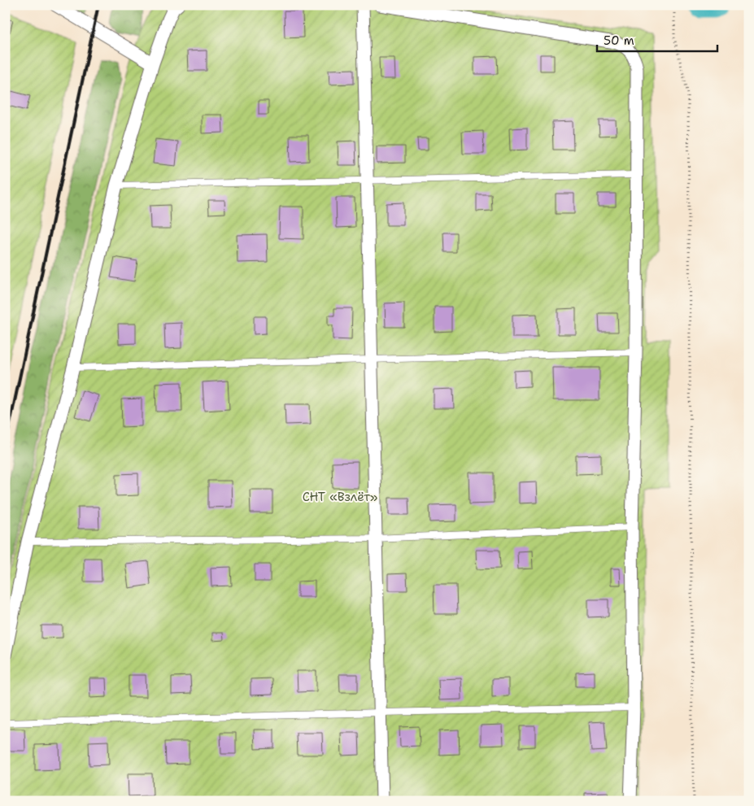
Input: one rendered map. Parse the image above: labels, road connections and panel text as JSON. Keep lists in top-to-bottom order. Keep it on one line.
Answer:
{"parks":["СНТ «Взлёт»"],"scale_bar":"50 m"}
